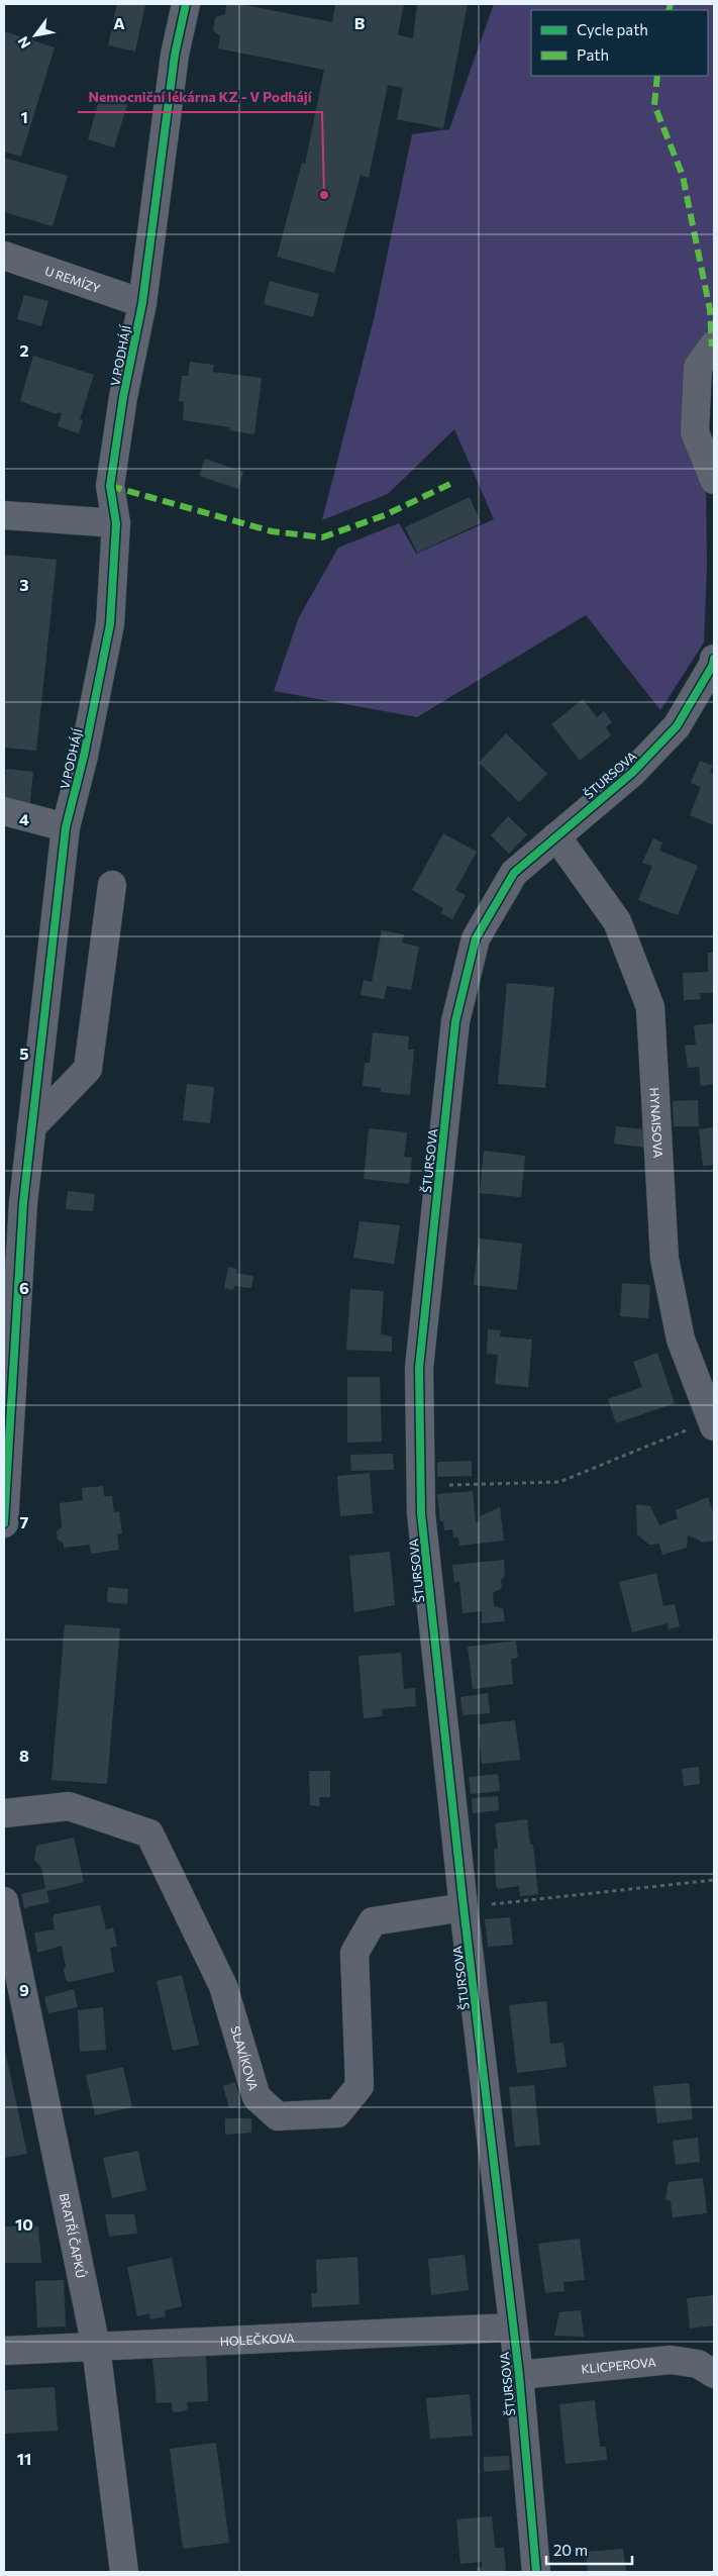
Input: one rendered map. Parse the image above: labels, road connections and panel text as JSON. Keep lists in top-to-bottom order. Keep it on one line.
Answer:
{"streets":{"street":["U REMÍZY","V PODHÁJÍ","ŠTURSOVA","HYNAISOVA","SLAVÍKOVA","BRATŘÍ ČAPKŮ","HOLEČKOVA","KLICPEROVA"]},"crossings":[["U REMÍZY","V PODHÁJÍ"],["ŠTURSOVA","HYNAISOVA"],["ŠTURSOVA","SLAVÍKOVA"],["ŠTURSOVA","HOLEČKOVA"],["ŠTURSOVA","KLICPEROVA"],["BRATŘÍ ČAPKŮ","HOLEČKOVA"]],"places":["Nemocniční lékárna KZ - V Podhájí"],"legend":["Cycle path","Path"],"scale_bar":"20 m","north":"bottom left","grid":{"columns":["A","B"],"rows":["1","2","3","4","5","6","7","8","9","10","11"]}}
